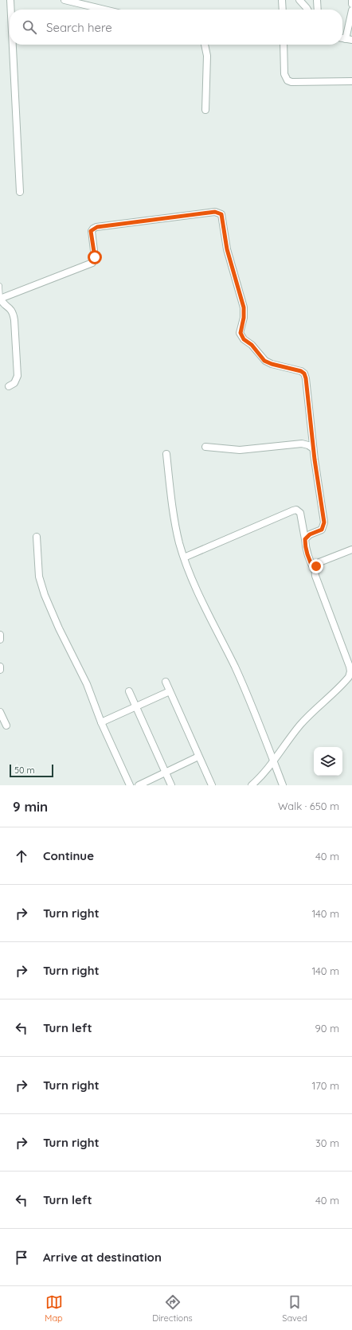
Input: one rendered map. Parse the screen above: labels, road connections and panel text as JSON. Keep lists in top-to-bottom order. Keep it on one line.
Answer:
{"scale_bar":"50 m","page":{"search":"Search here","scale":"50 m","heading":["9 min","Walk · 650 m"],"list":[["Continue","40 m"],["Turn right","140 m"],["Turn right","140 m"],["Turn left","90 m"],["Turn right","170 m"],["Turn right","30 m"],["Turn left","40 m"],"Arrive at destination"],"nav":["Map","Directions","Saved"]}}
